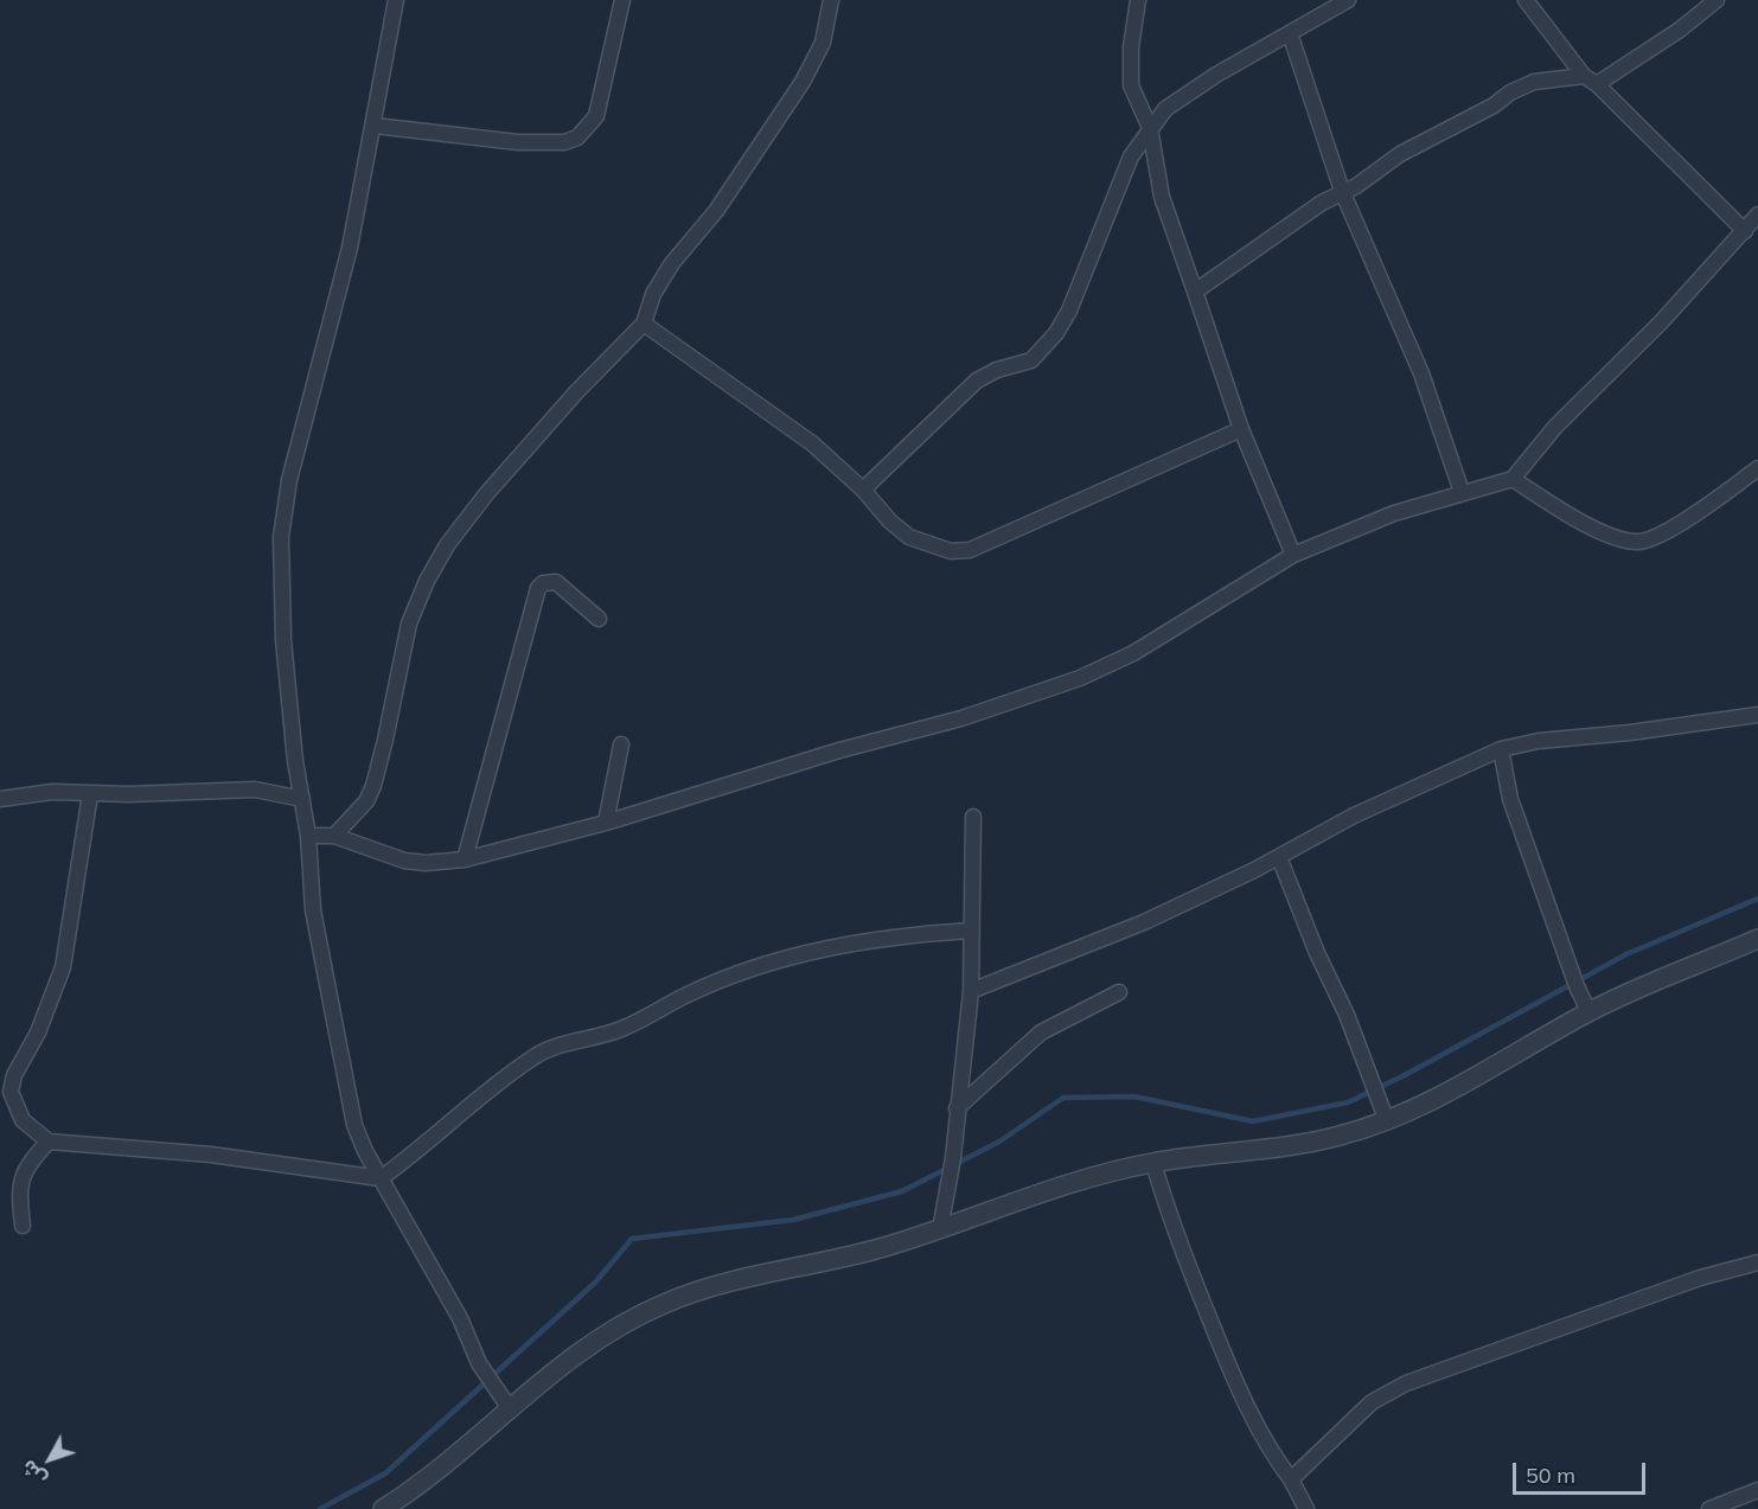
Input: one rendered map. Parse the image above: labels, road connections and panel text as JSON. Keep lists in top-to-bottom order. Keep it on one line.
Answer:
{"scale_bar":"50 m","north":"bottom left"}
